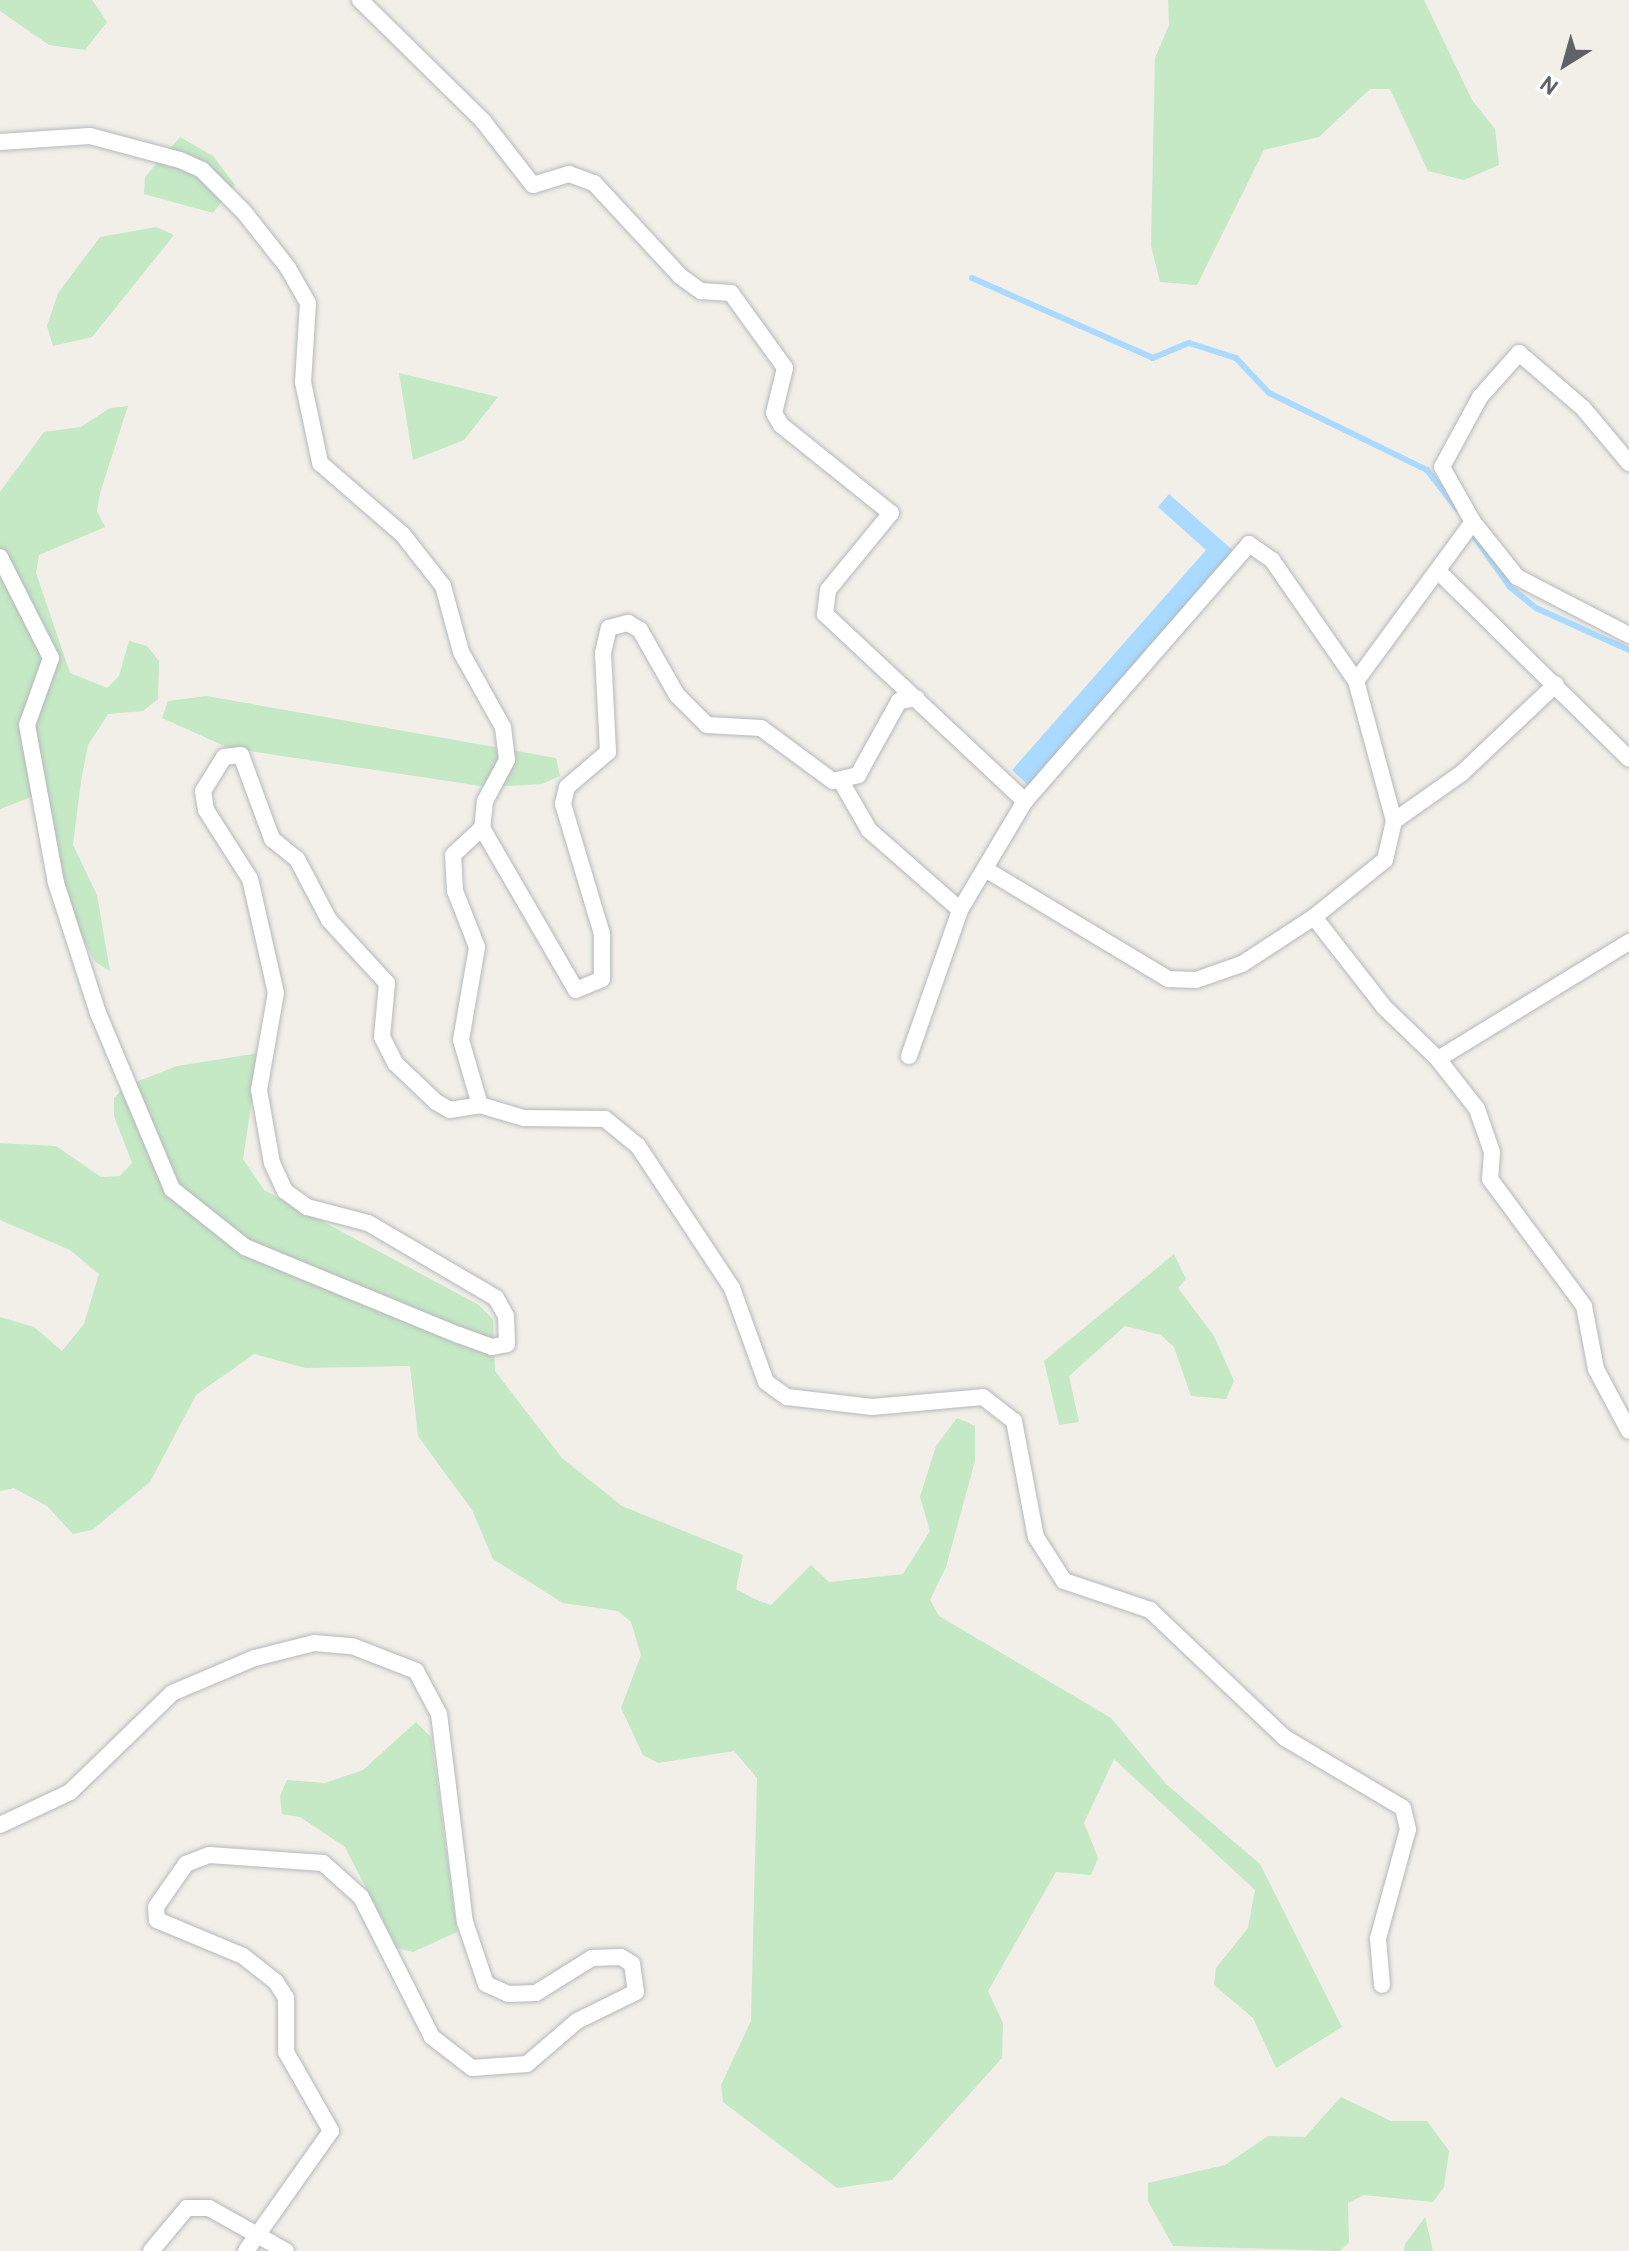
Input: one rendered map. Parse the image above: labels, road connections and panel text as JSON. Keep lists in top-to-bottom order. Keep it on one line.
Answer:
{"north":"bottom left"}
